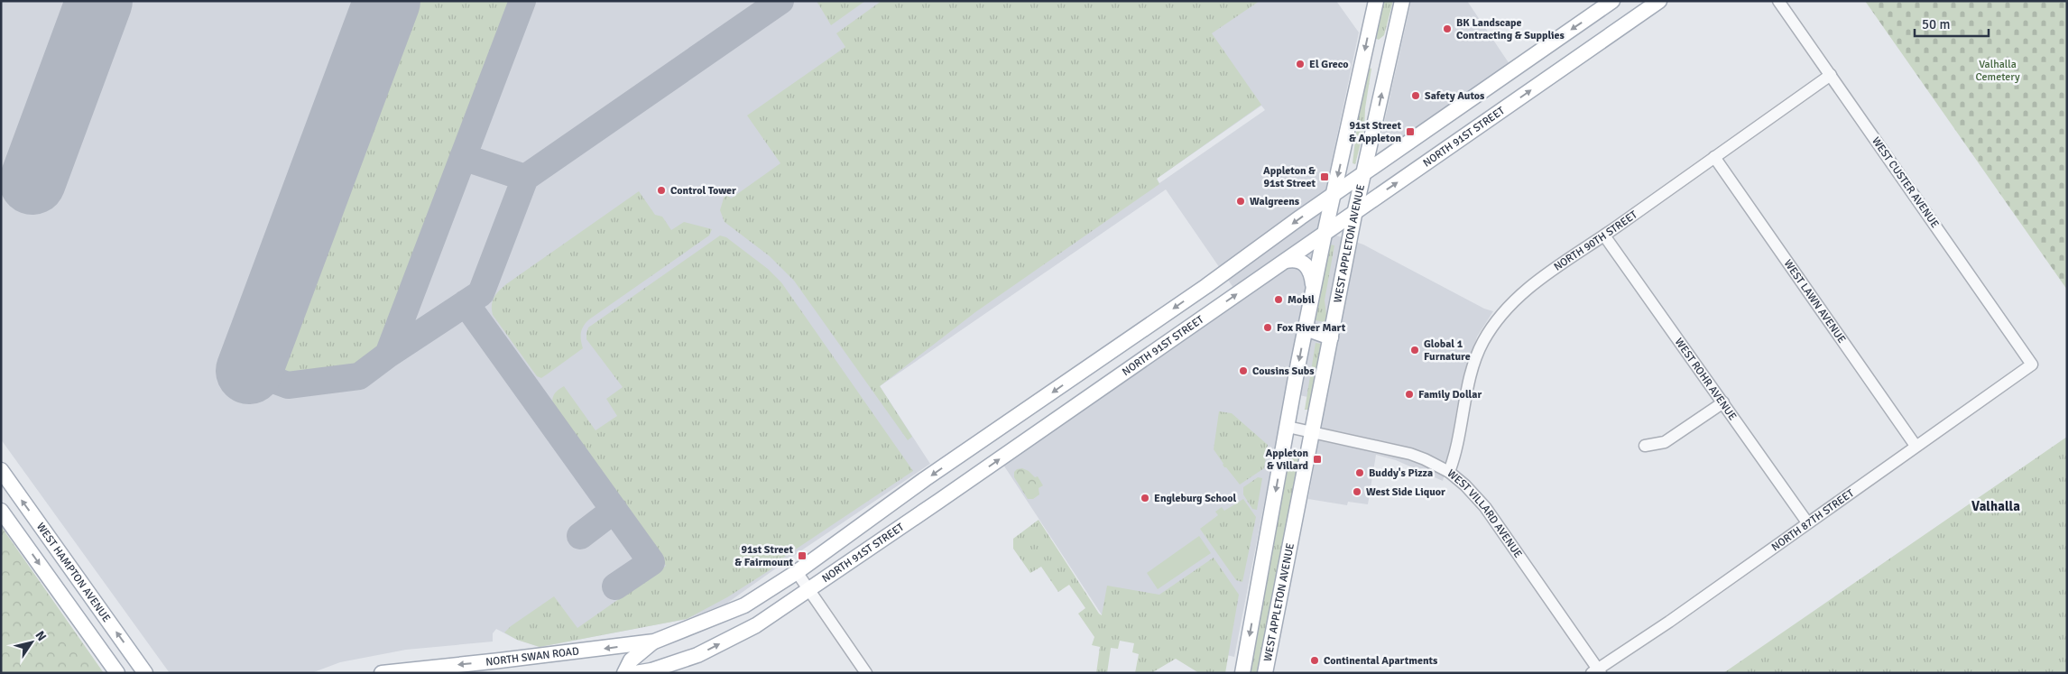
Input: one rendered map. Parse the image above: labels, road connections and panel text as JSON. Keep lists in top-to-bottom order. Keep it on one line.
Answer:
{"streets":{"main road":["NORTH 91ST STREET","WEST APPLETON AVENUE","WEST HAMPTON AVENUE","NORTH SWAN ROAD"],"street":["WEST CUSTER AVENUE","NORTH 90TH STREET","WEST LAWN AVENUE","WEST ROHR AVENUE","WEST VILLARD AVENUE","NORTH 87TH STREET"]},"crossings":[["NORTH 91ST STREET","WEST APPLETON AVENUE"],["NORTH 91ST STREET","NORTH SWAN ROAD"],["WEST CUSTER AVENUE","NORTH 90TH STREET"],["WEST CUSTER AVENUE","NORTH 87TH STREET"],["NORTH 90TH STREET","WEST LAWN AVENUE"],["NORTH 90TH STREET","WEST ROHR AVENUE"],["NORTH 90TH STREET","WEST VILLARD AVENUE"],["WEST APPLETON AVENUE","WEST VILLARD AVENUE"],["WEST LAWN AVENUE","NORTH 87TH STREET"],["WEST ROHR AVENUE","NORTH 87TH STREET"],["WEST VILLARD AVENUE","NORTH 87TH STREET"]],"one_way":["NORTH SWAN ROAD"],"districts":["Valhalla"],"parks":["Valhalla Cemetery"],"places":{"other":["BK Landscape Contracting & Supplies","El Greco","Safety Autos","Control Tower","Walgreens","Mobil","Fox River Mart","Global 1 Furnature","Cousins Subs","Family Dollar","Buddy's Pizza","West Side Liquor","Engleburg School","Continental Apartments"],"transit":["91st Street & Appleton","Appleton & 91st Street","Appleton & Villard","91st Street & Fairmount"]},"scale_bar":"50 m","north":"top right"}
